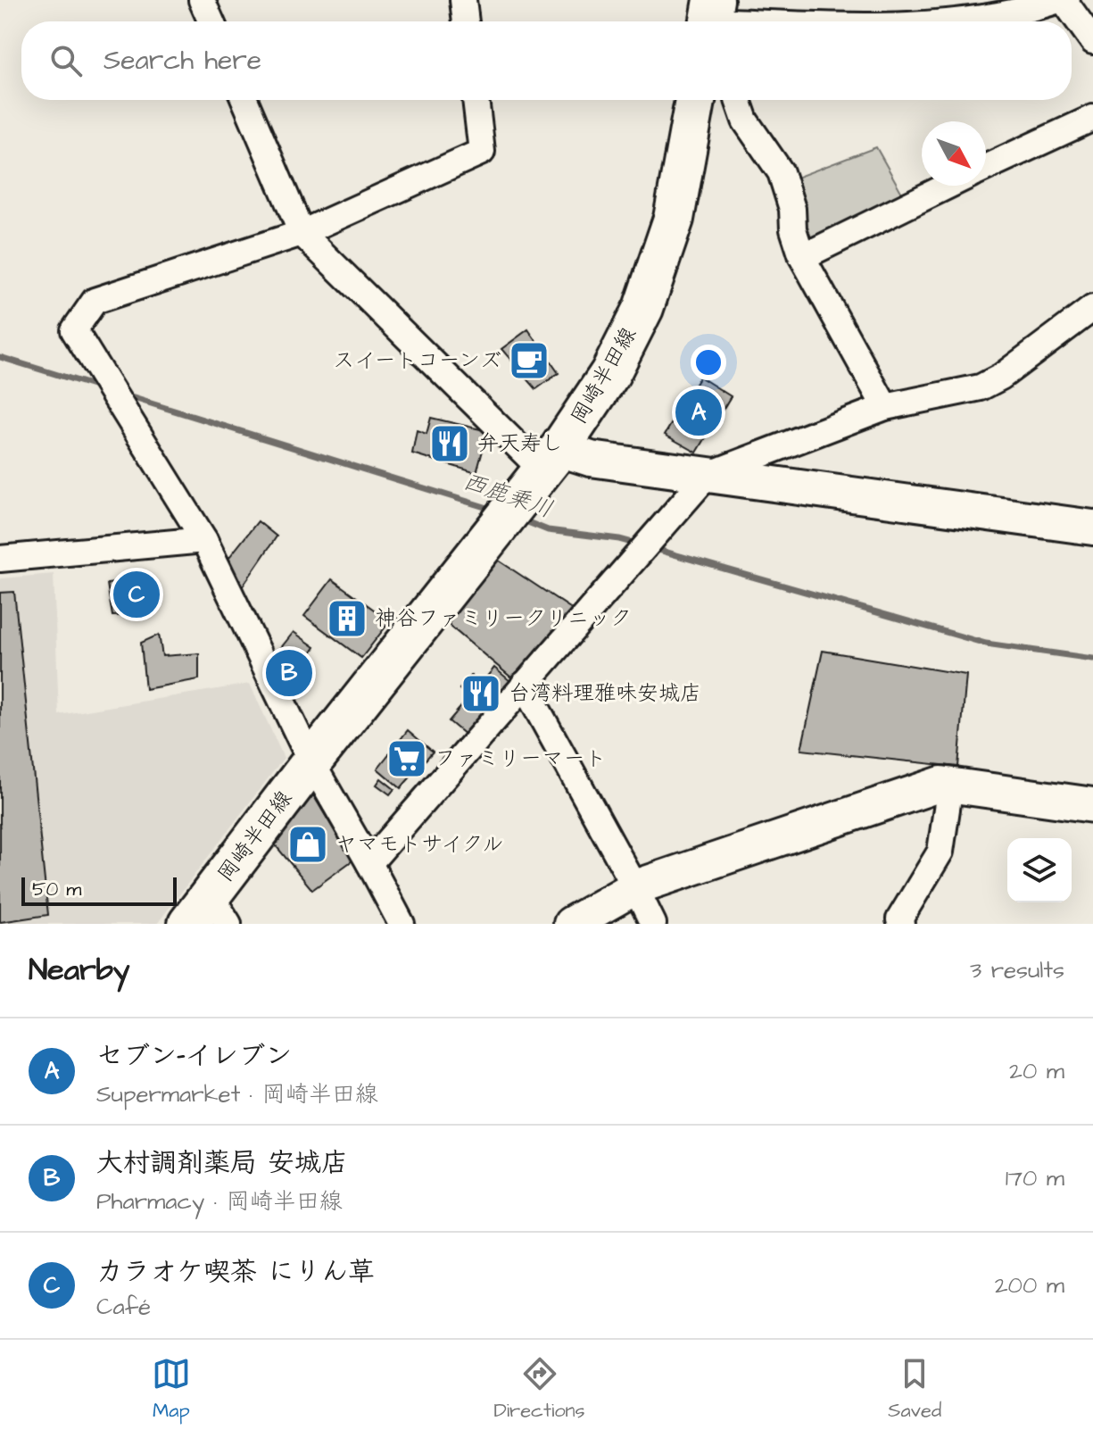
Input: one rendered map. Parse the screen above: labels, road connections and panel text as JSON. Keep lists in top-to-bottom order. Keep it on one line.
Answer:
{"streets":{"main road":["岡崎半田線"]},"water":["西鹿乗川"],"places":{"cafe":["スイートコーンズ"],"restaurant":["弁天寿し","台湾料理雅味安城店"],"building":["神谷ファミリークリニック"],"supermarket":["ファミリーマート"],"shop":["ヤマモトサイクル"]},"scale_bar":"50 m","north":"bottom right","page":{"search":"Search here","pins":["A","C","B"],"scale":"50 m","heading":["Nearby","3 results"],"list":[{"mark":"A","name":"セブン-イレブン","note":"Supermarket · 岡崎半田線","value":"20 m"},{"mark":"B","name":"大村調剤薬局 安城店","note":"Pharmacy · 岡崎半田線","value":"170 m"},{"mark":"C","name":"カラオケ喫茶 にりん草","note":"Café","value":"200 m"}],"nav":["Map","Directions","Saved"]}}
